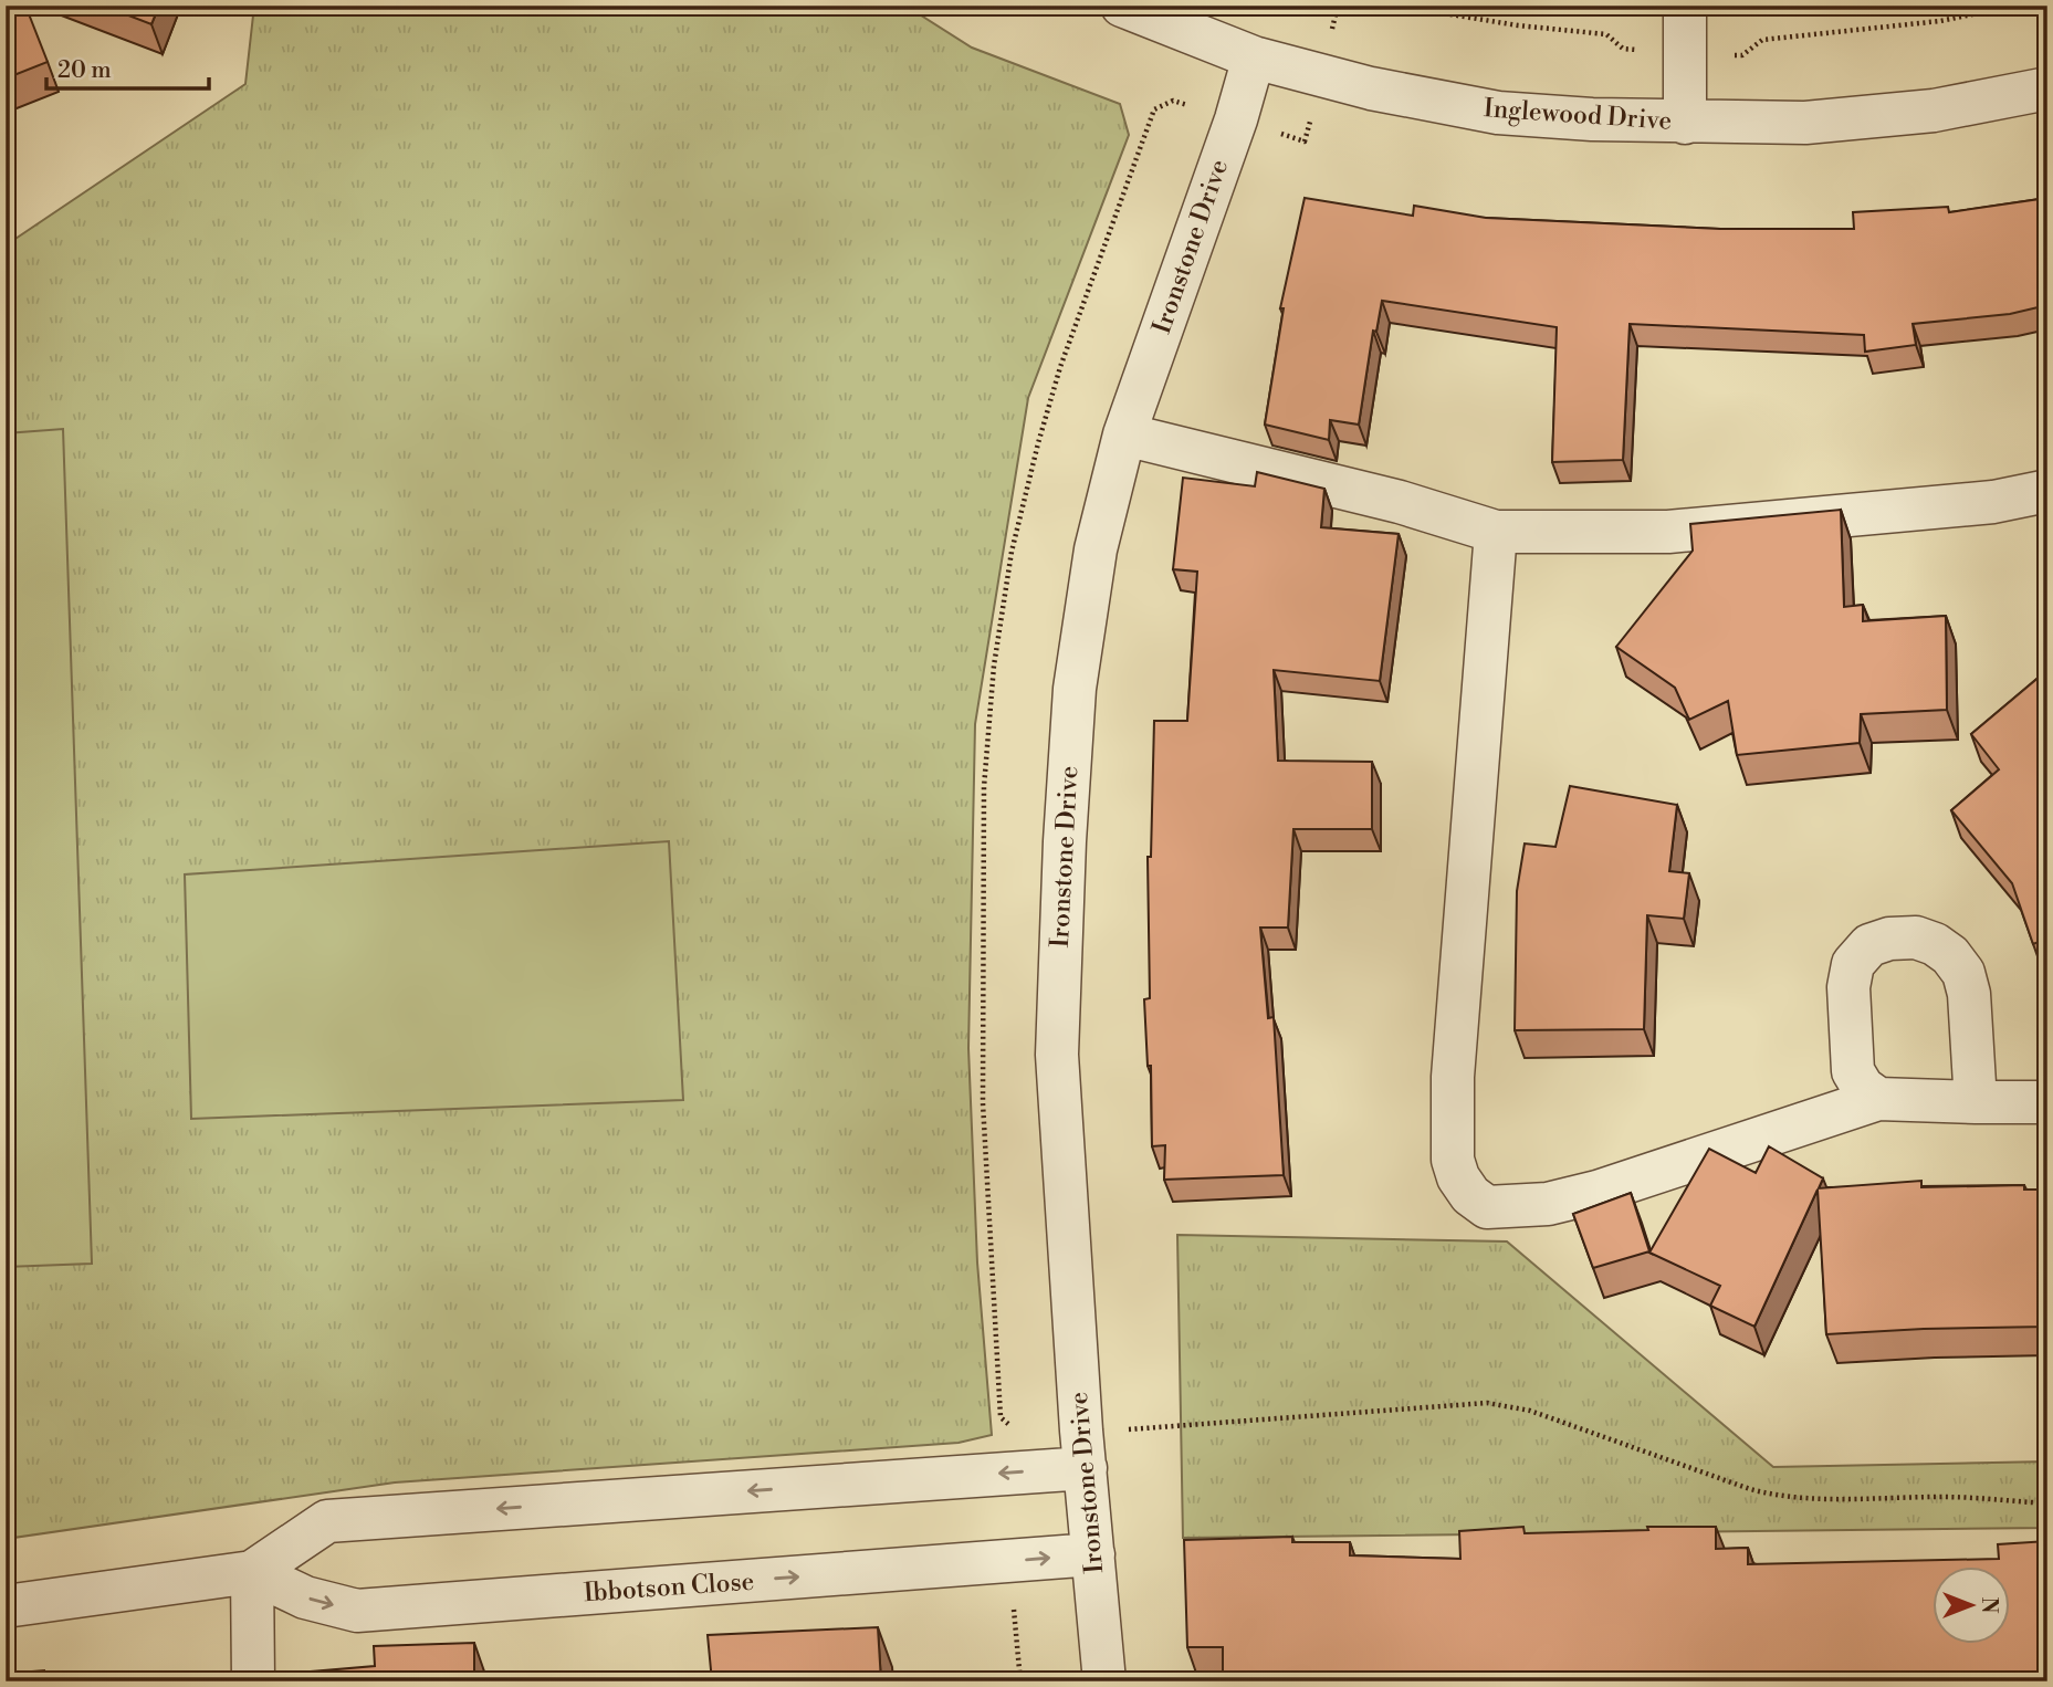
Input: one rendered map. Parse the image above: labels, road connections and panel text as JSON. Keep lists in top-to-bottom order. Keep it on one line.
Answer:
{"streets":{"street":["Inglewood Drive","Ironstone Drive","Ibbotson Close"]},"crossings":[["Inglewood Drive","Ironstone Drive"],["Ironstone Drive","Ibbotson Close"]],"scale_bar":"20 m","north":"right"}
